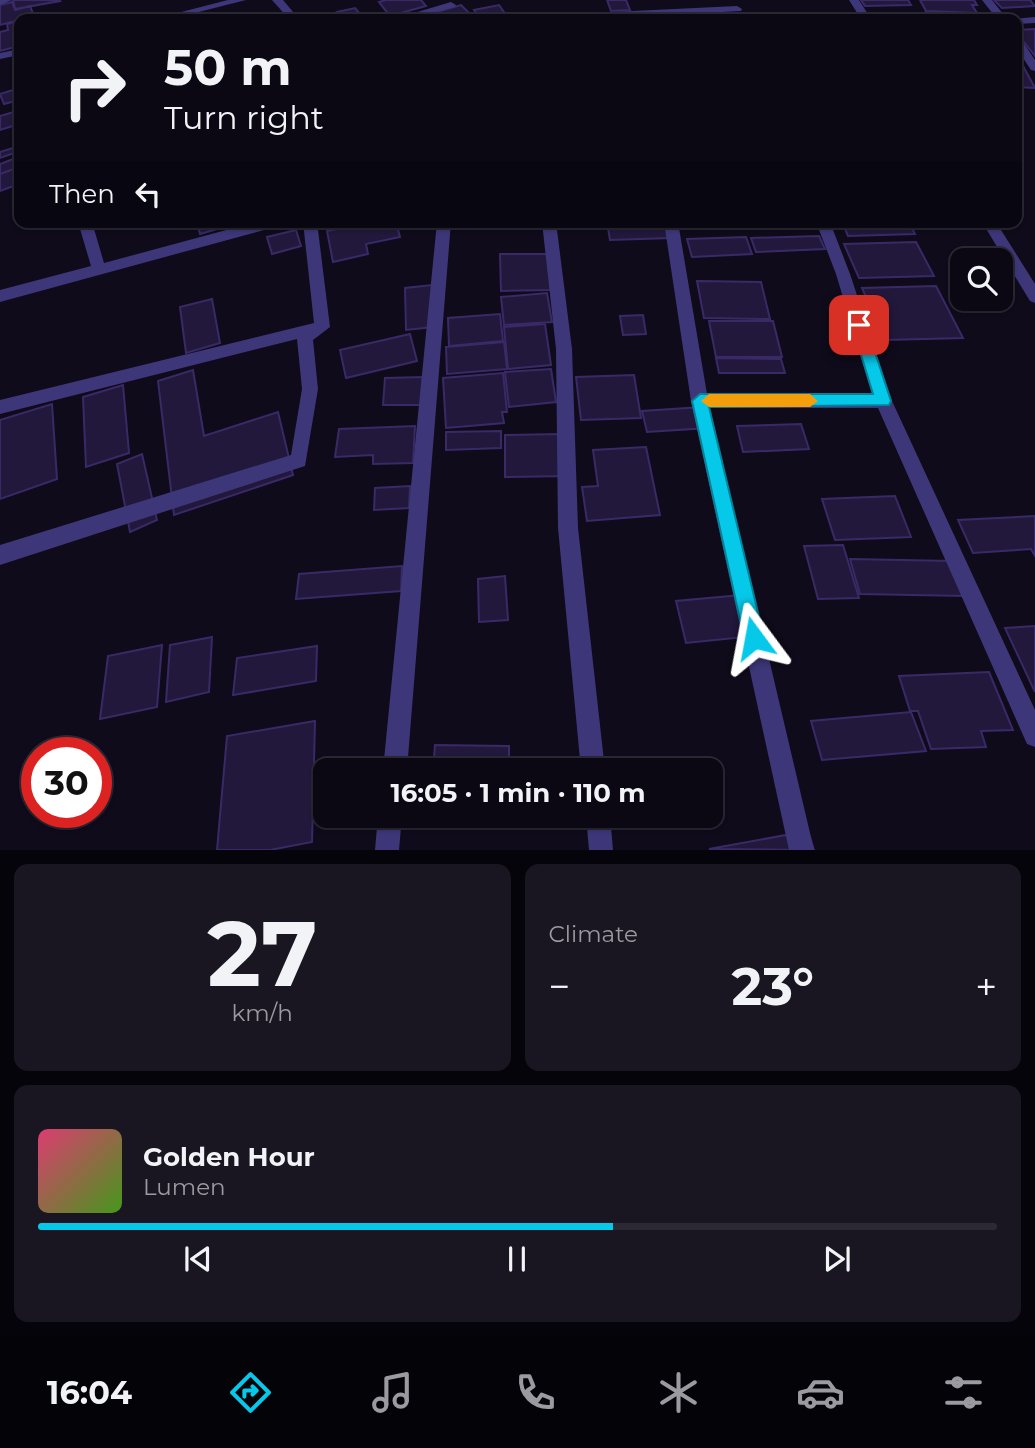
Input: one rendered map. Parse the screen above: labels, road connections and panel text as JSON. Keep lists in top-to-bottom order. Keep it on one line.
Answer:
{"page":{"turn":["50 m","Turn right"],"then":"Then","limit":"30","trip":"16:05 · 1 min · 110 m","tile":[["27","km/h"],"Climate"],"heat":["−","23°","+"],"song":["Golden Hour","Lumen"],"tabs":"16:04"}}
